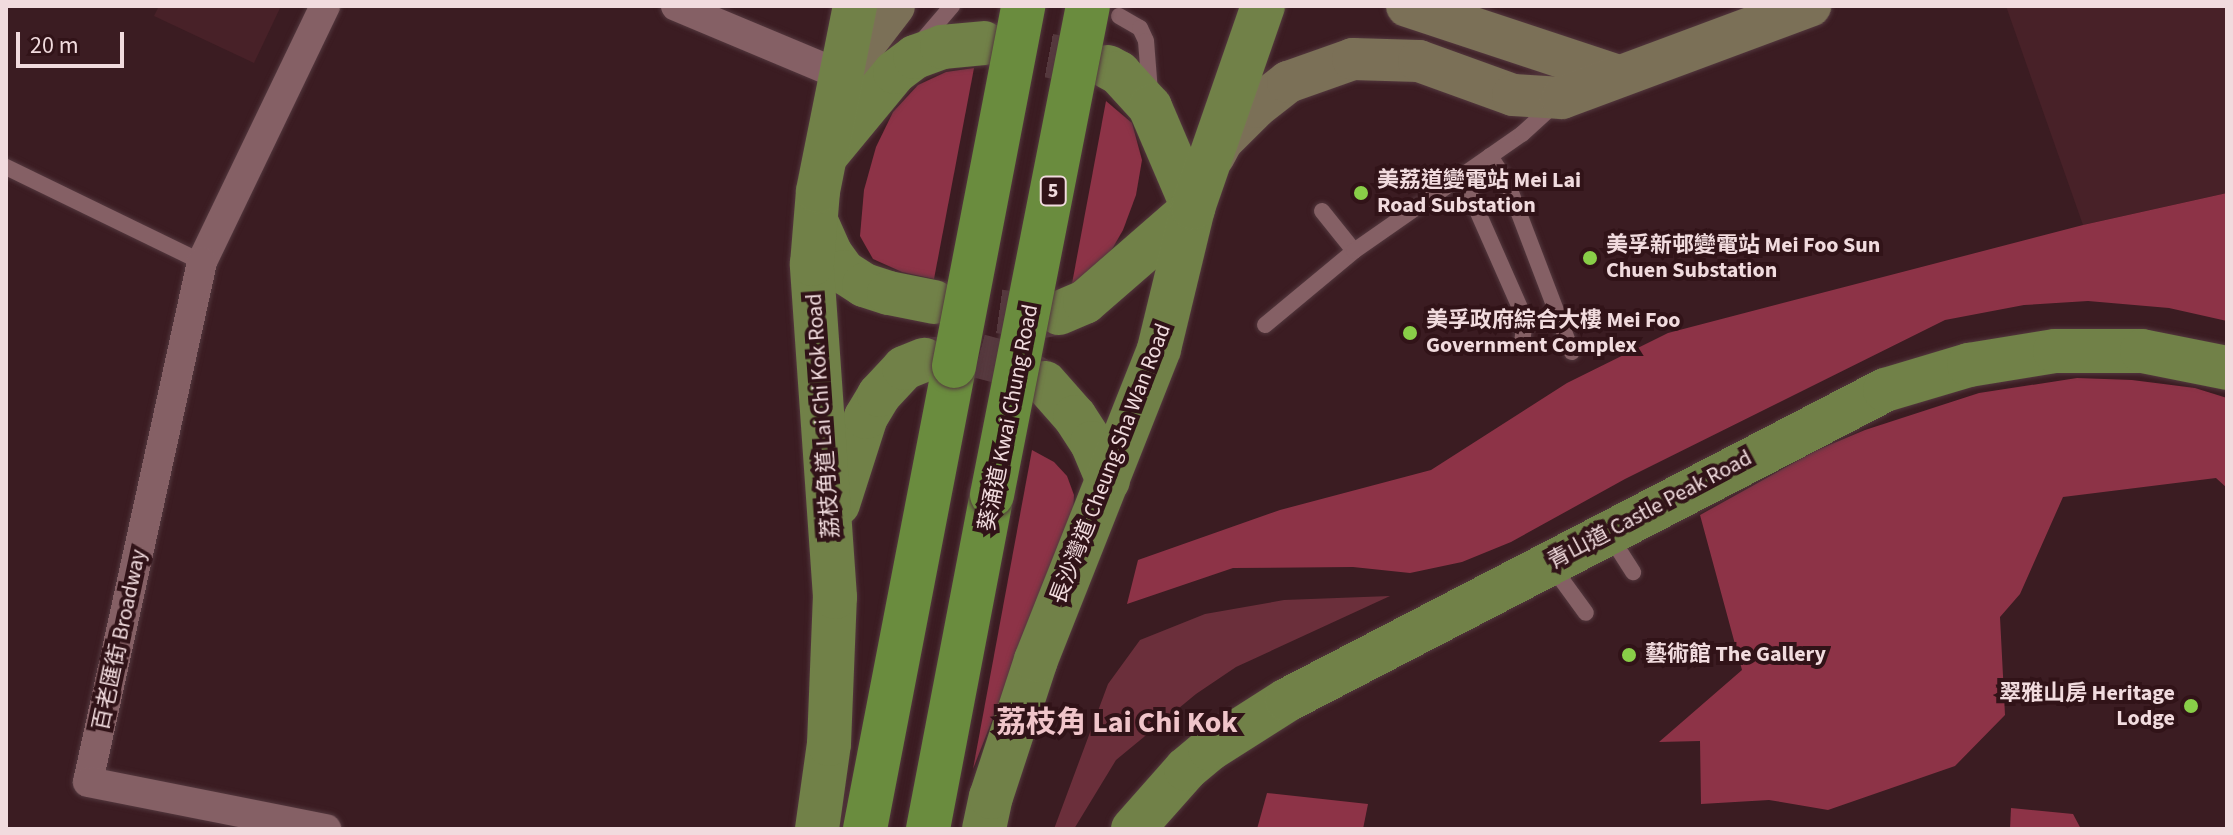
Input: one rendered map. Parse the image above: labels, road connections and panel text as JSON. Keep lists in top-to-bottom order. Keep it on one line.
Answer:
{"streets":{"highway":["5","葵涌道 Kwai Chung Road"],"main road":["荔枝角道 Lai Chi Kok Road","長沙灣道 Cheung Sha Wan Road","青山道 Castle Peak Road"],"street":["百老匯街 Broadway"]},"districts":["荔枝角 Lai Chi Kok"],"places":["美荔道變電站 Mei Lai Road Substation","美孚新邨變電站 Mei Foo Sun Chuen Substation","美孚政府綜合大樓 Mei Foo Government Complex","藝術館 The Gallery","翠雅山房 Heritage Lodge"],"scale_bar":"20 m"}
